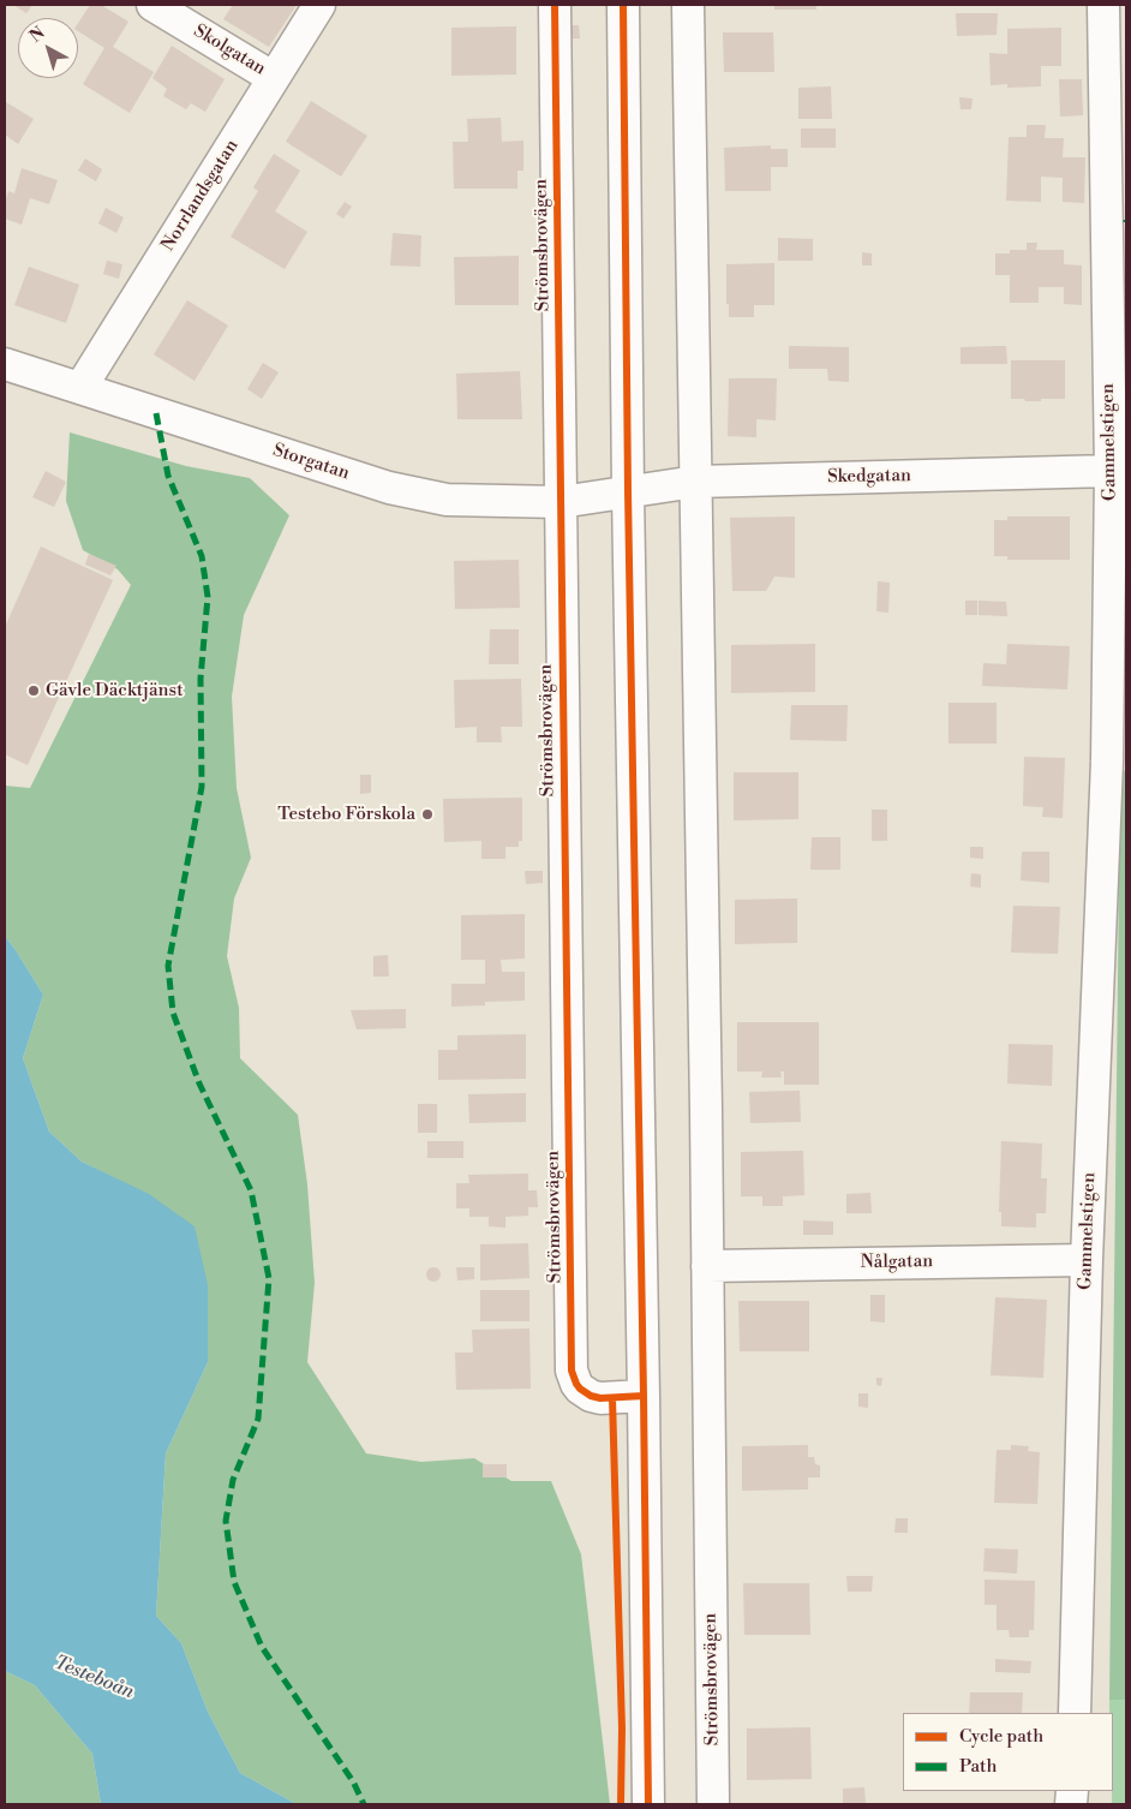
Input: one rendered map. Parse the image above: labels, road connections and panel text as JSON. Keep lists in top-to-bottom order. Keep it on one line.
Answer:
{"streets":{"street":["Skolgatan","Norrlandsgatan","Strömsbrovägen","Gammelstigen","Storgatan","Skedgatan","Nålgatan"]},"crossings":[["Skolgatan","Norrlandsgatan"],["Norrlandsgatan","Storgatan"],["Strömsbrovägen","Storgatan"],["Strömsbrovägen","Skedgatan"],["Strömsbrovägen","Nålgatan"],["Gammelstigen","Skedgatan"],["Gammelstigen","Nålgatan"],["Storgatan","Skedgatan"]],"water":["Testeboån"],"places":["Gävle Däcktjänst","Testebo Förskola"],"legend":["Cycle path","Path"],"north":"top left"}
